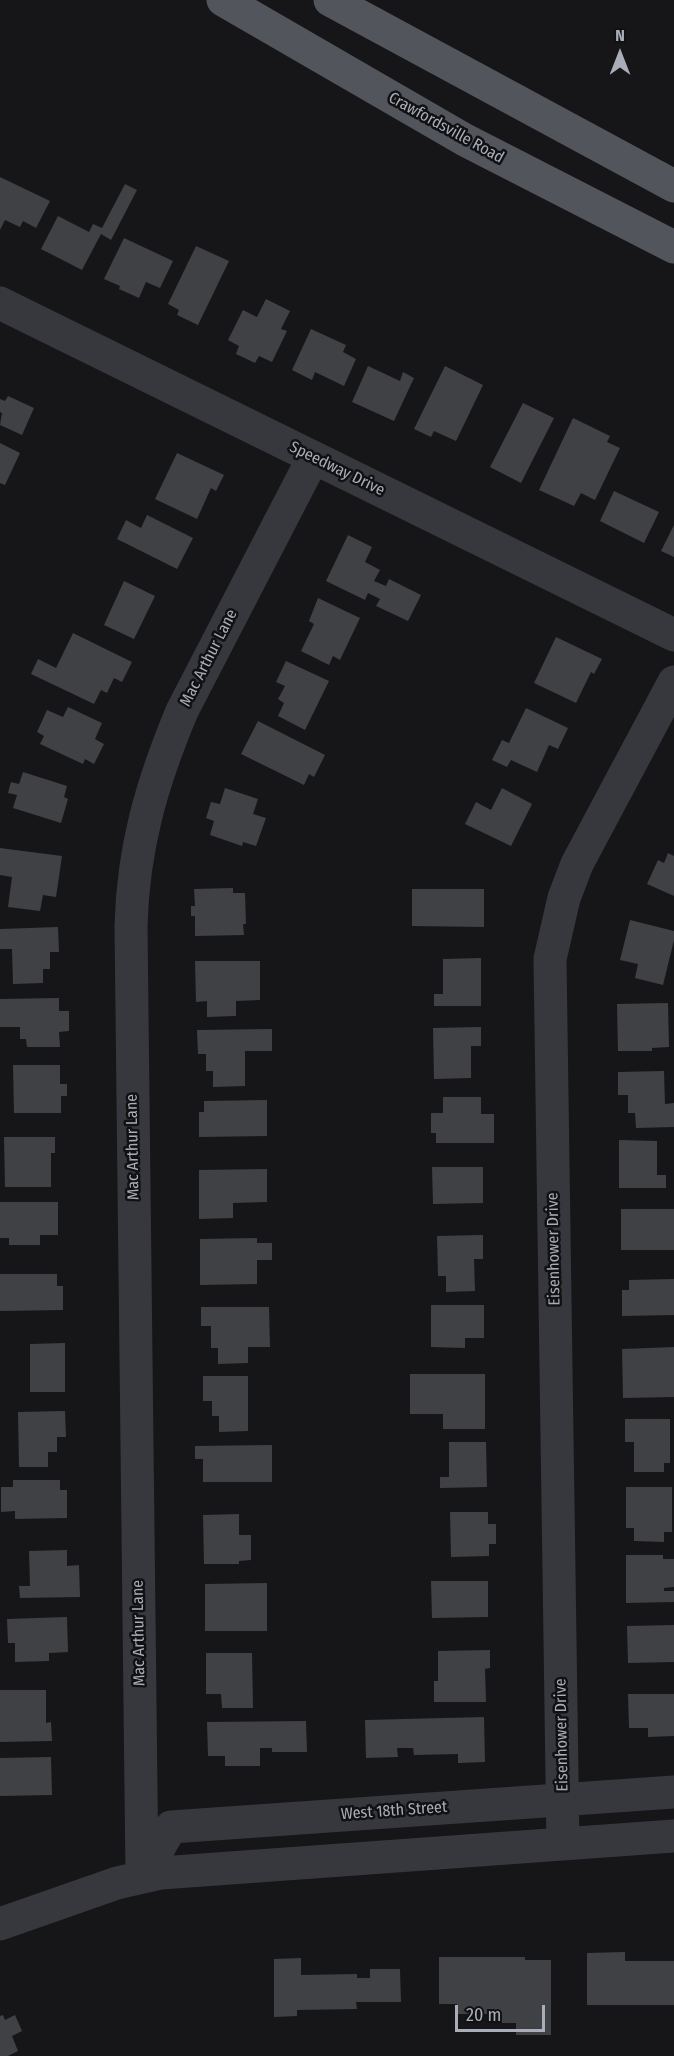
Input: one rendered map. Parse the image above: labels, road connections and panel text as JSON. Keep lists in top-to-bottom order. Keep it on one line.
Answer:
{"streets":{"main road":["Crawfordsville Road"],"street":["Speedway Drive","Mac Arthur Lane","Eisenhower Drive","West 18th Street"]},"crossings":[["Speedway Drive","Mac Arthur Lane"],["Mac Arthur Lane","West 18th Street"],["Eisenhower Drive","West 18th Street"]],"scale_bar":"20 m","north":"top"}
